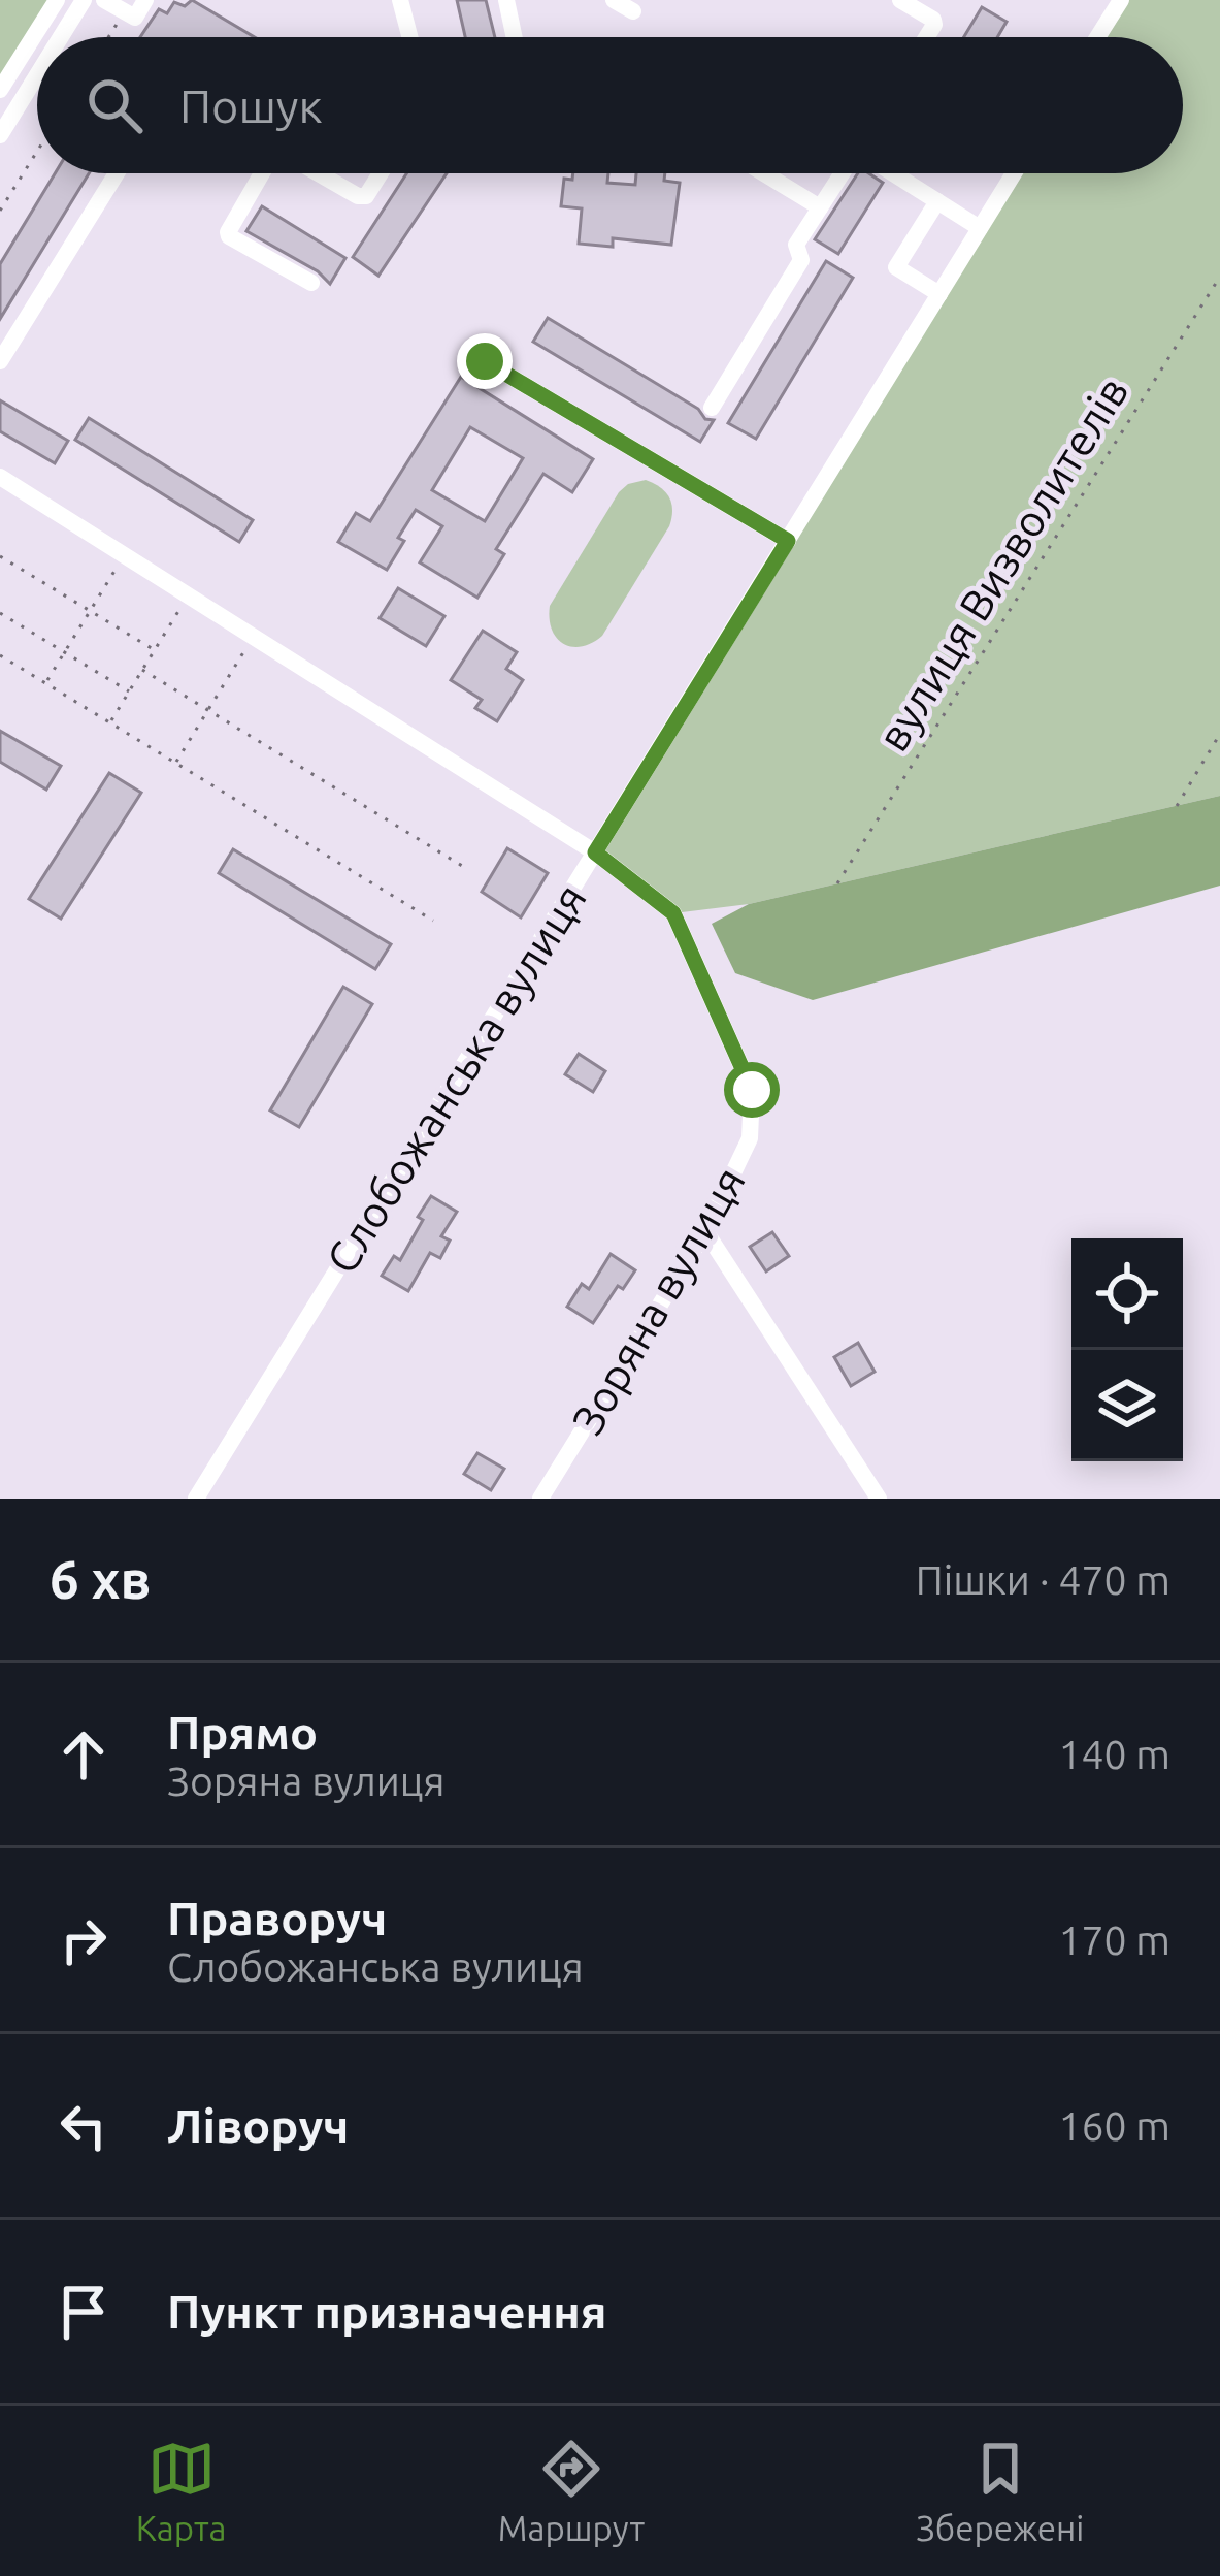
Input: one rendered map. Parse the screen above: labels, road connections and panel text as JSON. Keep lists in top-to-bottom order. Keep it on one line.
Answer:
{"streets":{"street":["Слобожанська вулиця","Зоряна вулиця"],"path":["вулиця Визволителів"]},"crossings":[["Слобожанська вулиця","Зоряна вулиця"]],"page":{"search":"Пошук","heading":["6 хв","Пішки · 470 m"],"list":[["Прямо","Зоряна вулиця","140 m"],["Праворуч","Слобожанська вулиця","170 m"],["Ліворуч","160 m"],"Пункт призначення"],"nav":["Карта","Маршрут","Збережені"]}}
